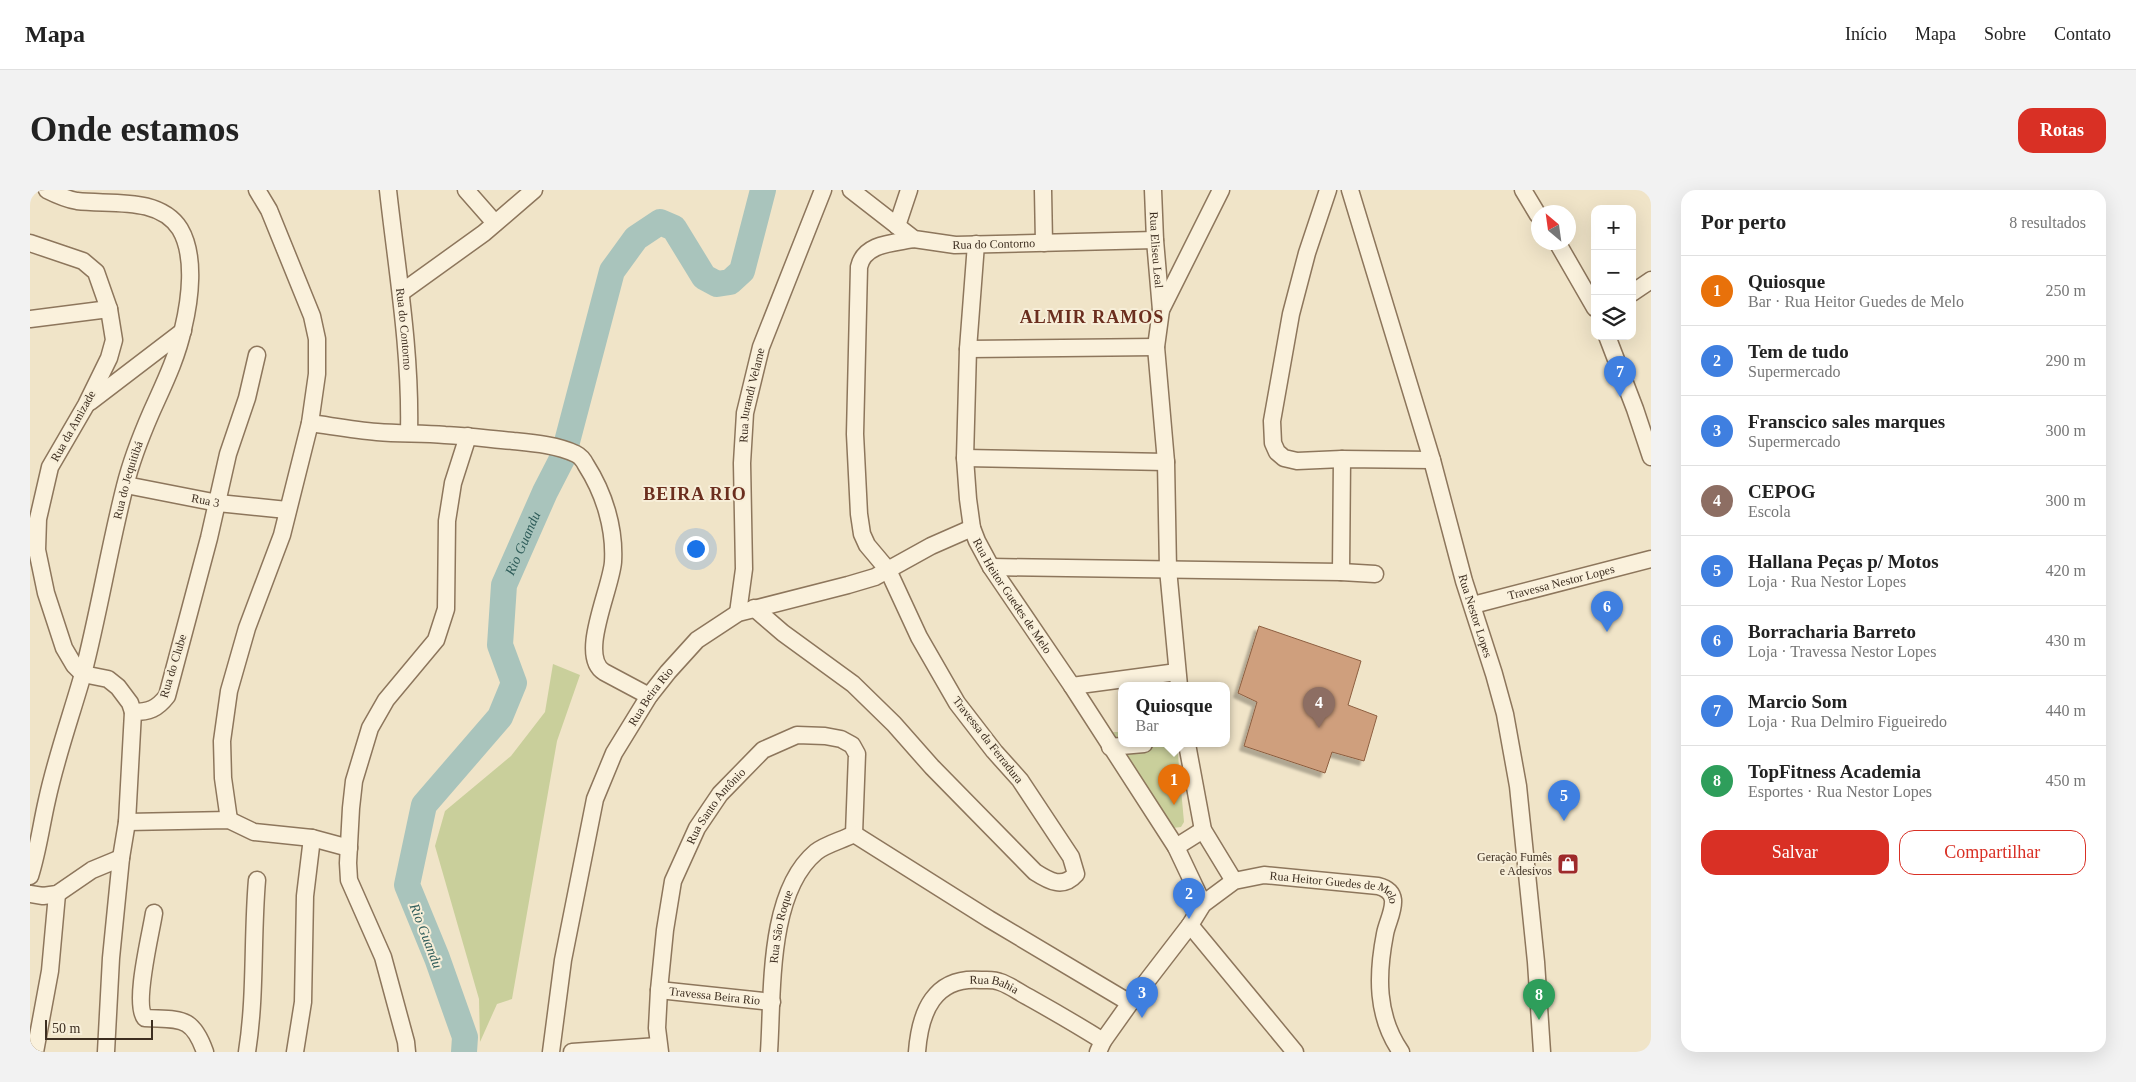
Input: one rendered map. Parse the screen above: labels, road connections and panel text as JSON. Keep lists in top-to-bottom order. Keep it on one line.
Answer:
{"streets":{"street":["Rua do Contorno","Rua Eliseu Leal","Rua Jurandi Velame","Rua da Amizade","Rua do Jequitibá","Rua 3","Travessa Nestor Lopes","Rua Heitor Guedes de Melo","Rua Nestor Lopes","Rua do Clube","Rua Beira Rio","Travessa da Ferradura","Rua Santo Antônio","Rua Sâo Roque","Rua Bahia","Travessa Beira Rio"]},"crossings":[["Rua do Contorno","Rua Eliseu Leal"],["Rua do Contorno","Rua Heitor Guedes de Melo"],["Rua do Contorno","Travessa da Ferradura"],["Rua Jurandi Velame","Rua Beira Rio"],["Rua da Amizade","Rua do Jequitibá"],["Rua do Jequitibá","Rua 3"],["Rua 3","Rua do Clube"],["Travessa Nestor Lopes","Rua Nestor Lopes"],["Rua Heitor Guedes de Melo","Rua Beira Rio"],["Rua Beira Rio","Travessa da Ferradura"],["Rua Santo Antônio","Rua Sâo Roque"],["Rua Santo Antônio","Travessa Beira Rio"],["Rua Sâo Roque","Travessa Beira Rio"]],"districts":["ALMIR RAMOS","BEIRA RIO"],"water":["Rio Guandu"],"places":{"shop":["Geração Fumês e Adesivos"]},"scale_bar":"50 m","north":"top left","page":{"header":"Mapa","nav":["Início","Mapa","Sobre","Contato"],"buttons":["Rotas",["Salvar","Compartilhar"]],"title":"Onde estamos","heading":["Por perto","8 resultados"],"map_buttons":["+","−"],"list":[{"mark":"1","name":"Quiosque","note":"Bar · Rua Heitor Guedes de Melo","value":"250 m"},{"mark":"2","name":"Tem de tudo","note":"Supermercado","value":"290 m"},{"mark":"3","name":"Franscico sales marques","note":"Supermercado","value":"300 m"},{"mark":"4","name":"CEPOG","note":"Escola","value":"300 m"},{"mark":"5","name":"Hallana Peças p/ Motos","note":"Loja · Rua Nestor Lopes","value":"420 m"},{"mark":"6","name":"Borracharia Barreto","note":"Loja · Travessa Nestor Lopes","value":"430 m"},{"mark":"7","name":"Marcio Som","note":"Loja · Rua Delmiro Figueiredo","value":"440 m"},{"mark":"8","name":"TopFitness Academia","note":"Esportes · Rua Nestor Lopes","value":"450 m"}],"pins":["7","6","4","1","5","2","3","8"],"popup":["Quiosque","Bar"],"scale":"50 m"}}
